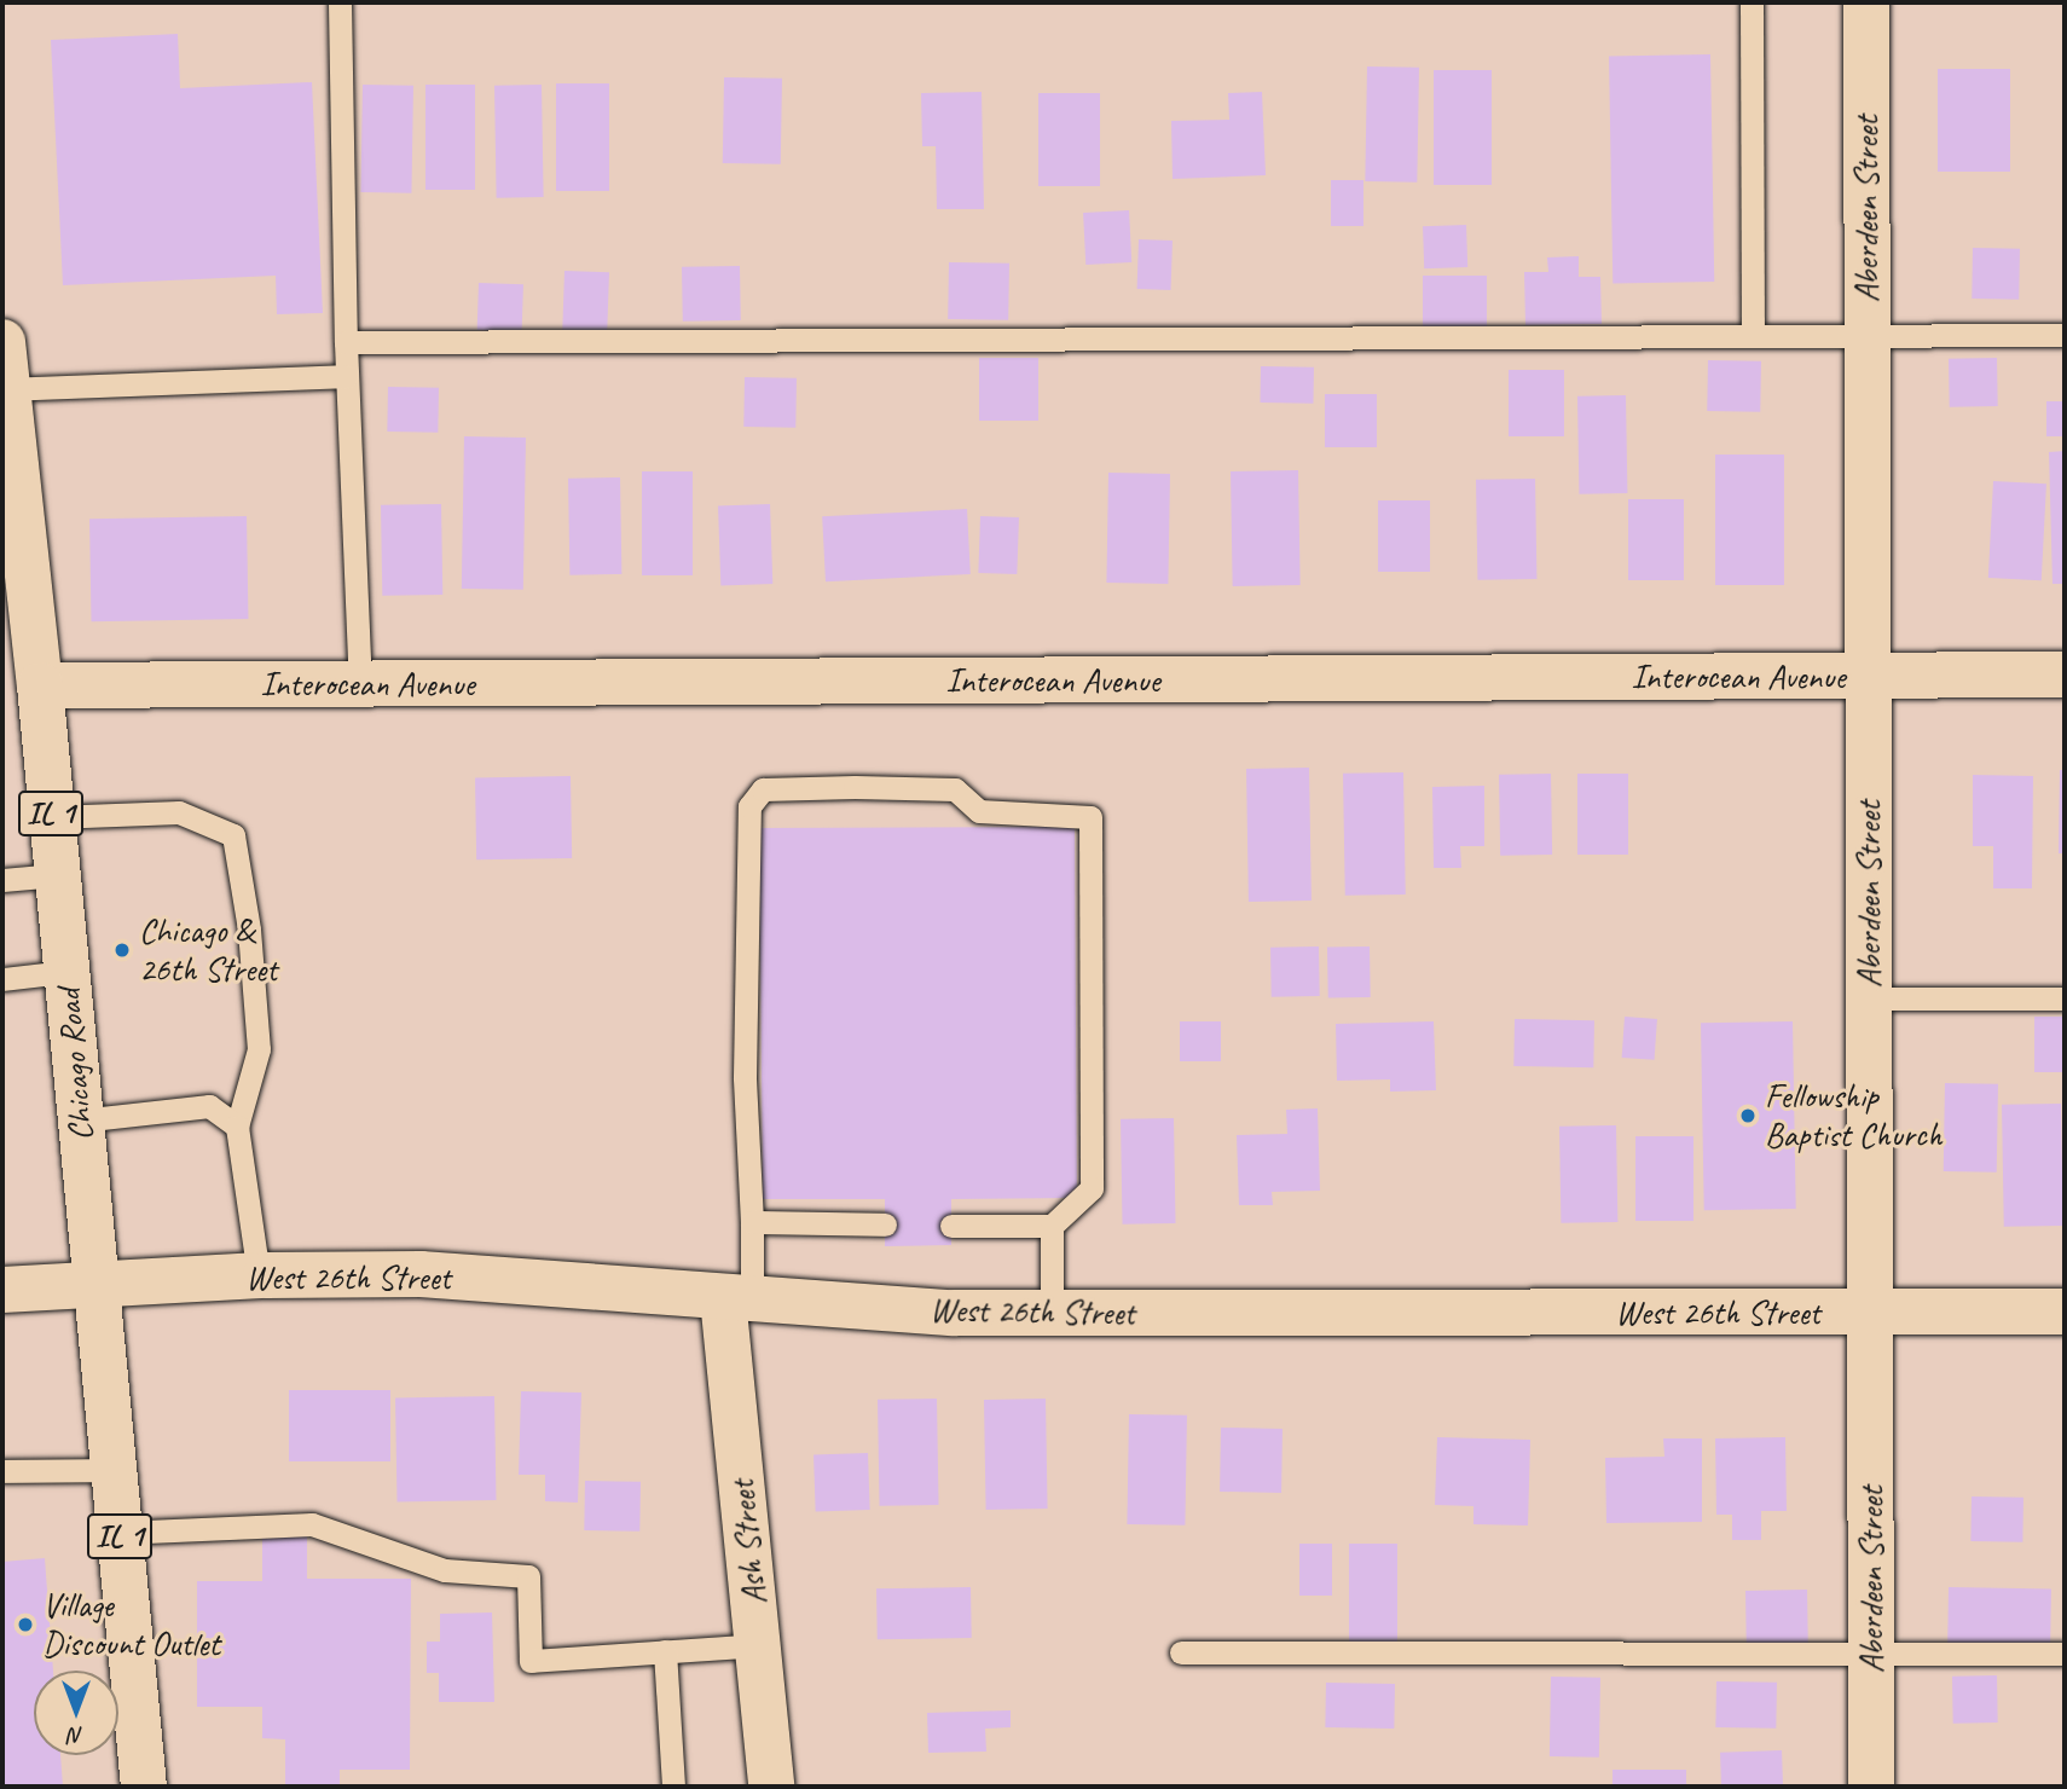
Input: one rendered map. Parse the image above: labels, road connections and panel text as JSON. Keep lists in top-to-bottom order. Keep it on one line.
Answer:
{"streets":{"street":["Aberdeen Street","Interocean Avenue","IL 1","Chicago Road","West 26th Street","Ash Street"]},"crossings":[["Aberdeen Street","Interocean Avenue"],["Aberdeen Street","West 26th Street"],["Interocean Avenue","Chicago Road"],["Chicago Road","West 26th Street"],["West 26th Street","Ash Street"]],"places":["Chicago & 26th Street","Fellowship Baptist Church","Village Discount Outlet"],"north":"bottom"}
